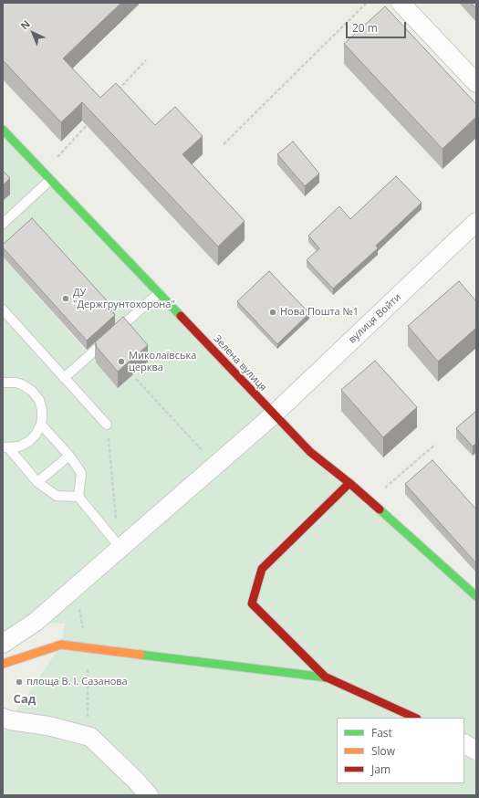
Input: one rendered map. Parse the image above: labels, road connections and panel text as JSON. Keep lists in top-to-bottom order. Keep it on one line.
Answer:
{"streets":{"street":["вулиця Войти","Зелена вулиця"]},"crossings":[["вулиця Войти","Зелена вулиця"]],"districts":["Сад"],"places":["ДУ \"Держгрунтохорона\"","Нова Пошта №1","Миколаївська церква","площа В. І. Сазанова"],"legend":["Fast","Slow","Jam"],"scale_bar":"20 m","north":"top left"}
